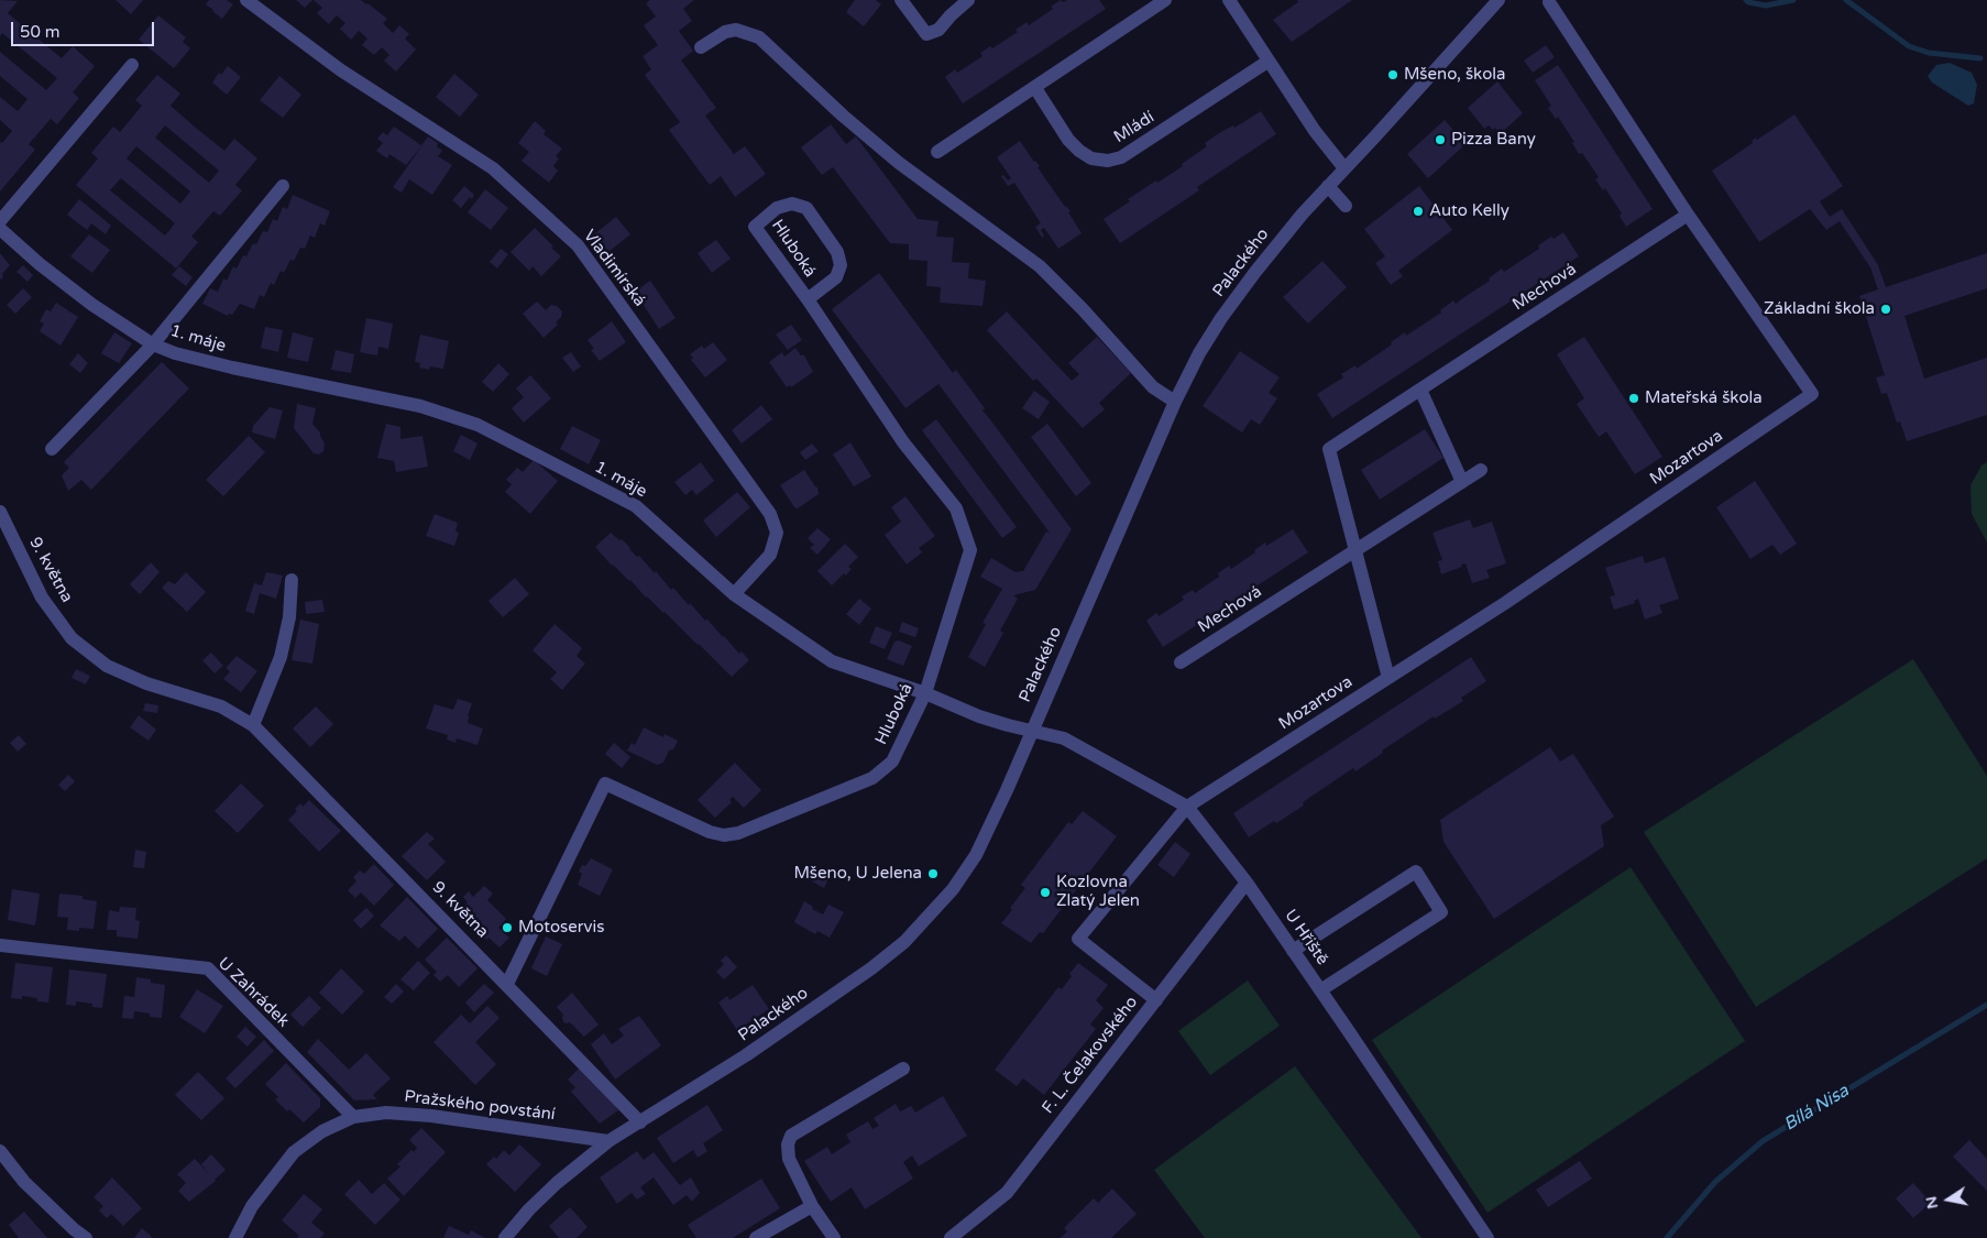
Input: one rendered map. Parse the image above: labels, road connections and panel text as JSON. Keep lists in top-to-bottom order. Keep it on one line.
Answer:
{"streets":{"street":["Mládí","Hluboká","Palackého","Vladimírská","Mechová","1. máje","Mozartova","9. května","U Hřiště","U Zahrádek","F. L. Čelakovského","Pražského povstání"]},"crossings":[["Hluboká","1. máje"],["Hluboká","9. května"],["Palackého","1. máje"],["Palackého","9. května"],["Palackého","U Hřiště"],["Palackého","Pražského povstání"],["Vladimírská","1. máje"],["Mechová","Mozartova"],["1. máje","U Hřiště"],["Mozartova","U Hřiště"],["Mozartova","F. L. Čelakovského"],["U Hřiště","F. L. Čelakovského"],["U Zahrádek","Pražského povstání"]],"water":["Bílá Nisa"],"places":["Mšeno, škola","Pizza Bany","Auto Kelly","Základní škola","Mateřská škola","Mšeno, U Jelena","Kozlovna Zlatý Jelen","Motoservis"],"scale_bar":"50 m","north":"left"}
